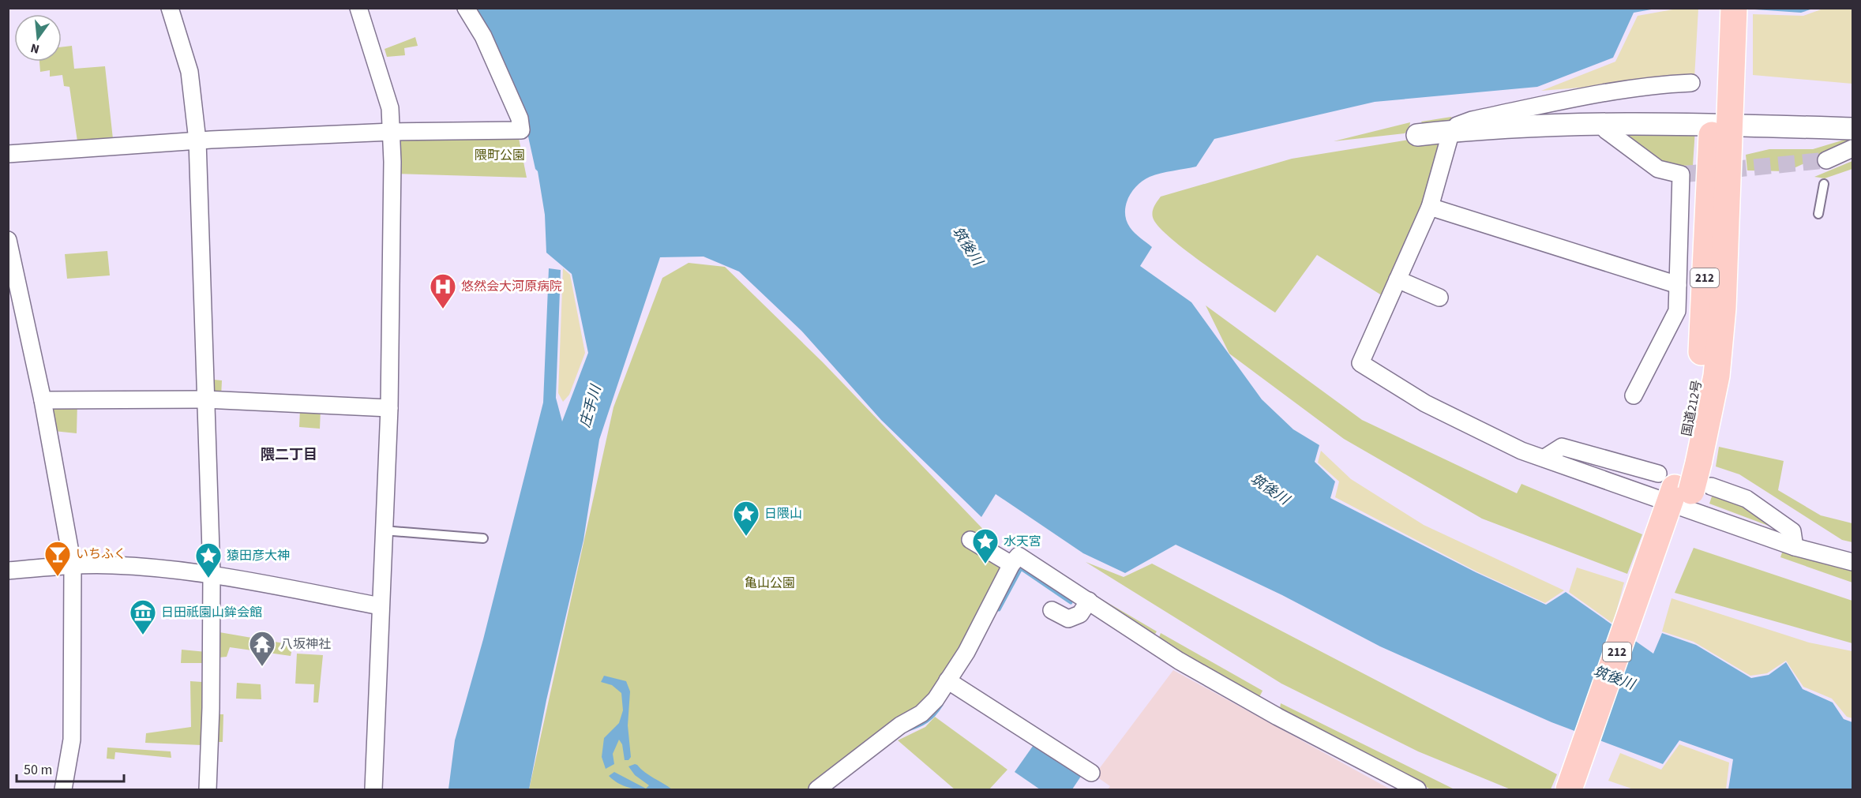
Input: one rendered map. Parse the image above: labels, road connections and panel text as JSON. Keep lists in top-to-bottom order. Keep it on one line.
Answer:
{"streets":{"highway":["212","国道212号"]},"districts":["隈二丁目"],"water":["筑後川","庄手川"],"parks":["隈町公園","亀山公園"],"places":{"hospital":["悠然会大河原病院"],"place":["日隈山","水天宮","猿田彦大神"],"bar":["いちふく"],"museum":["日田祇園山鉾会館"],"temple":["八坂神社"]},"scale_bar":"50 m","north":"bottom"}
